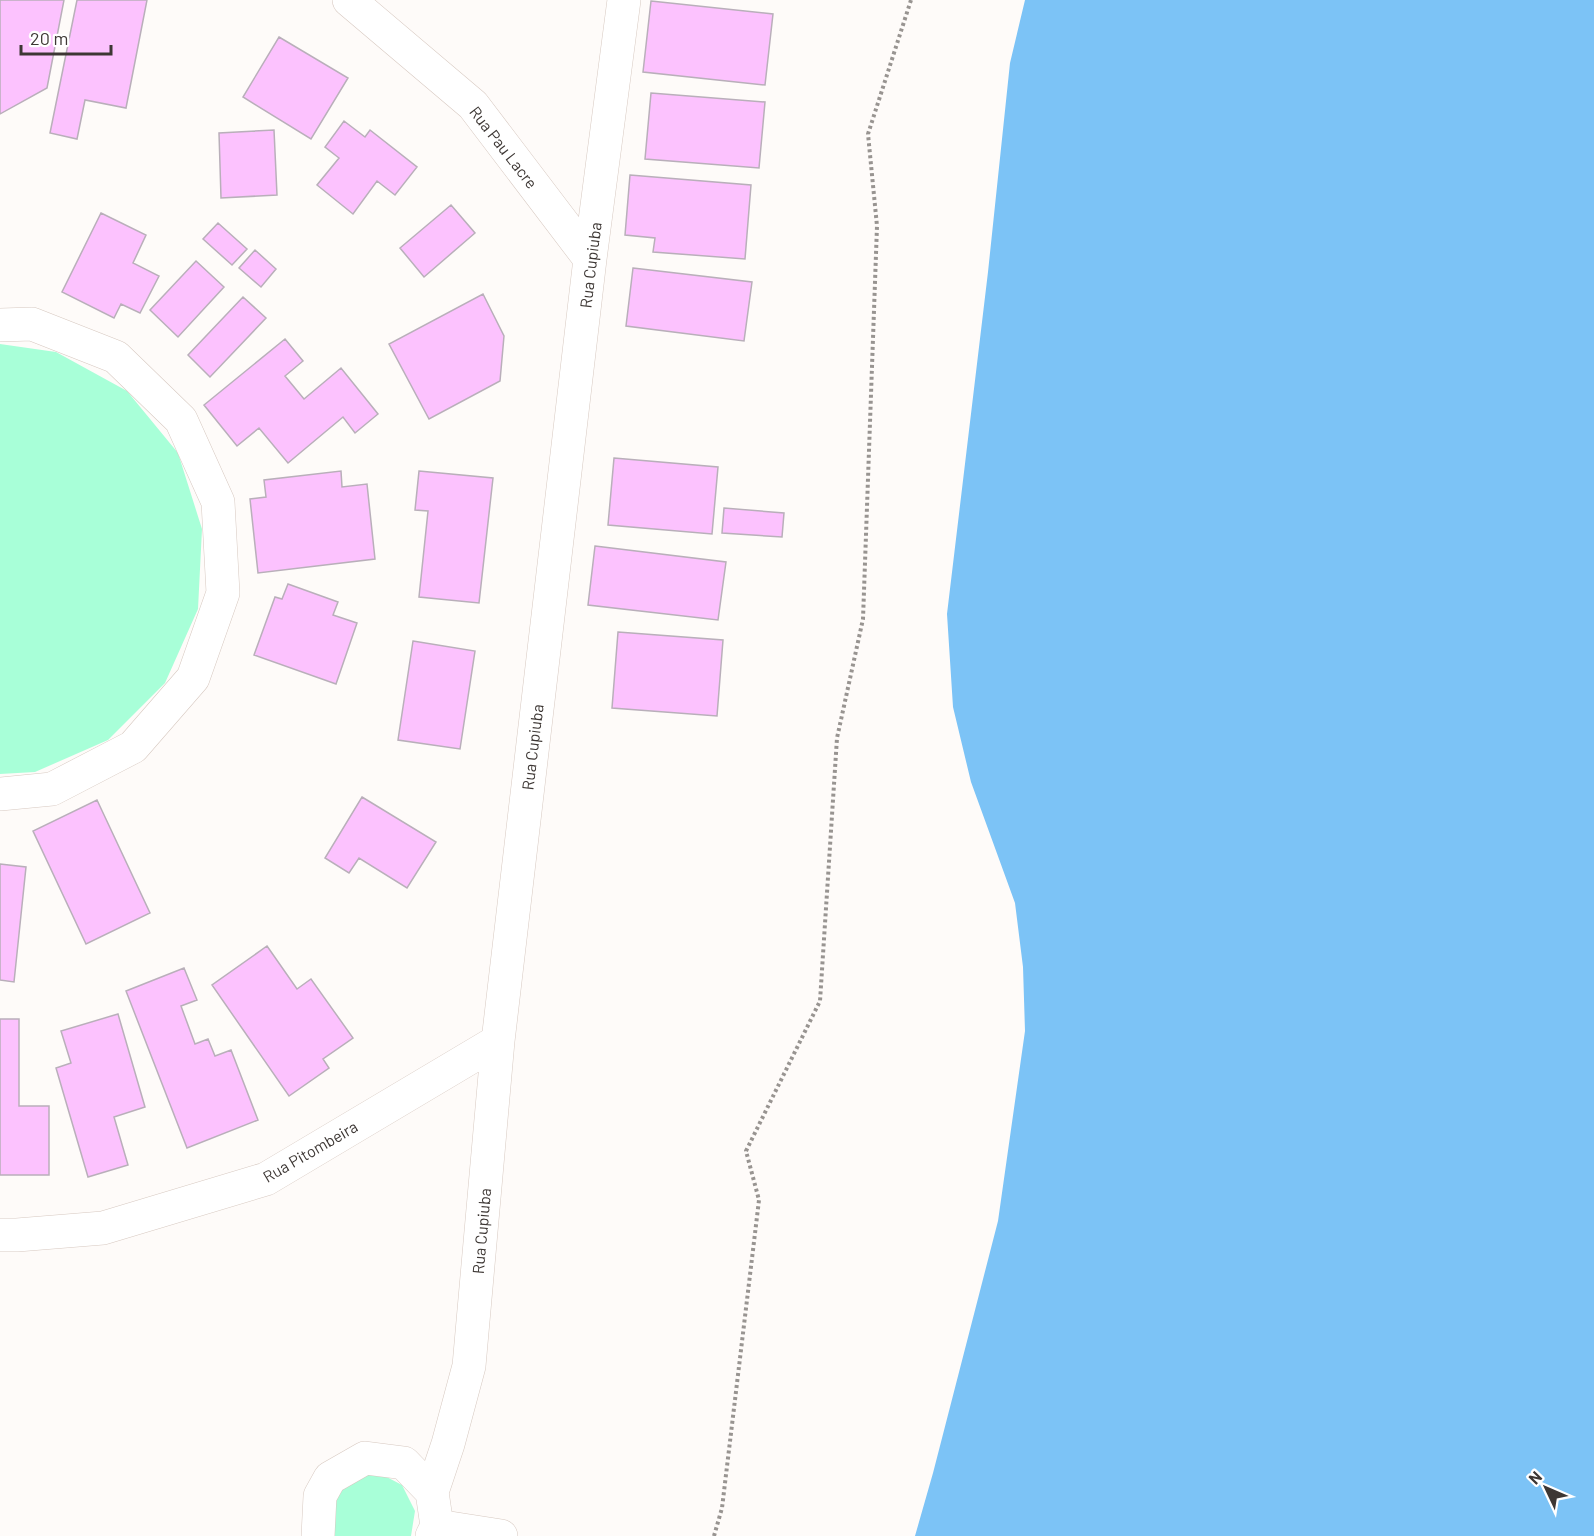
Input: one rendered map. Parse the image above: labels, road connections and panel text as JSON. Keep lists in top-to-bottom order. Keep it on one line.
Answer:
{"streets":{"street":["Rua Pau Lacre","Rua Cupiuba","Rua Pitombeira"]},"crossings":[["Rua Pau Lacre","Rua Cupiuba"],["Rua Cupiuba","Rua Pitombeira"]],"scale_bar":"20 m","north":"top left"}
